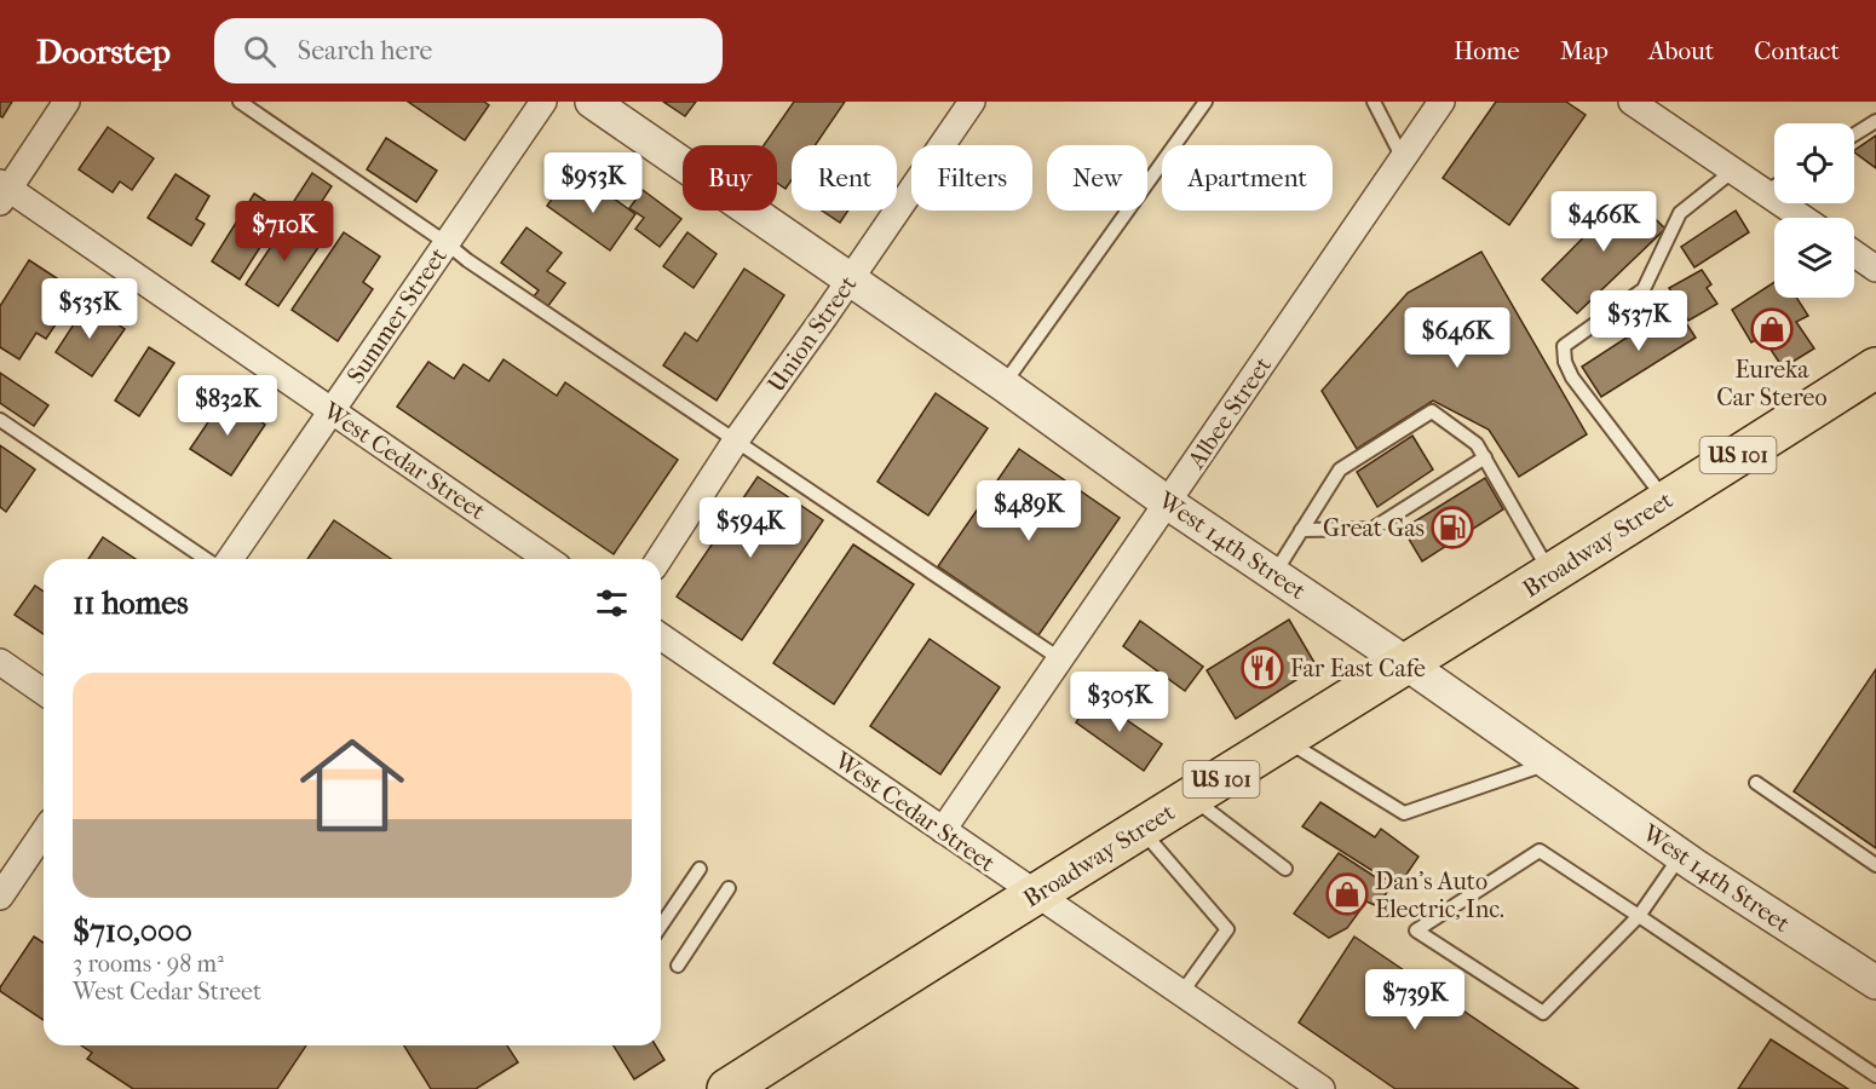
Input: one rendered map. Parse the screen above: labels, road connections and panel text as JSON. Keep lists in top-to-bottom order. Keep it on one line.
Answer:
{"streets":{"highway":["US 101","Broadway Street"],"street":["Summer Street","Union Street","Albee Street","West Cedar Street","West 14th Street"]},"crossings":[["Summer Street","West Cedar Street"],["Union Street","West 14th Street"],["Albee Street","West Cedar Street"],["Albee Street","West 14th Street"],["West Cedar Street","Broadway Street"],["Broadway Street","West 14th Street"]],"places":{"shop":["Eureka Car Stereo","Dan's Auto Electric, Inc."],"fuel station":["Great Gas"],"restaurant":["Far East Cafe"]},"page":{"header":"Doorstep","search":"Search here","nav":["Home","Map","About","Contact"],"chip":["Buy","Rent","Filters","New","Apartment"],"price":["$953K","$466K","$710K","$535K","$537K","$646K","$832K","$489K","$594K","$305K","$739K"],"heading":"11 homes","list":[{"name":"$710,000","note":"3 rooms · 98 m² · West Cedar Street"}]}}
